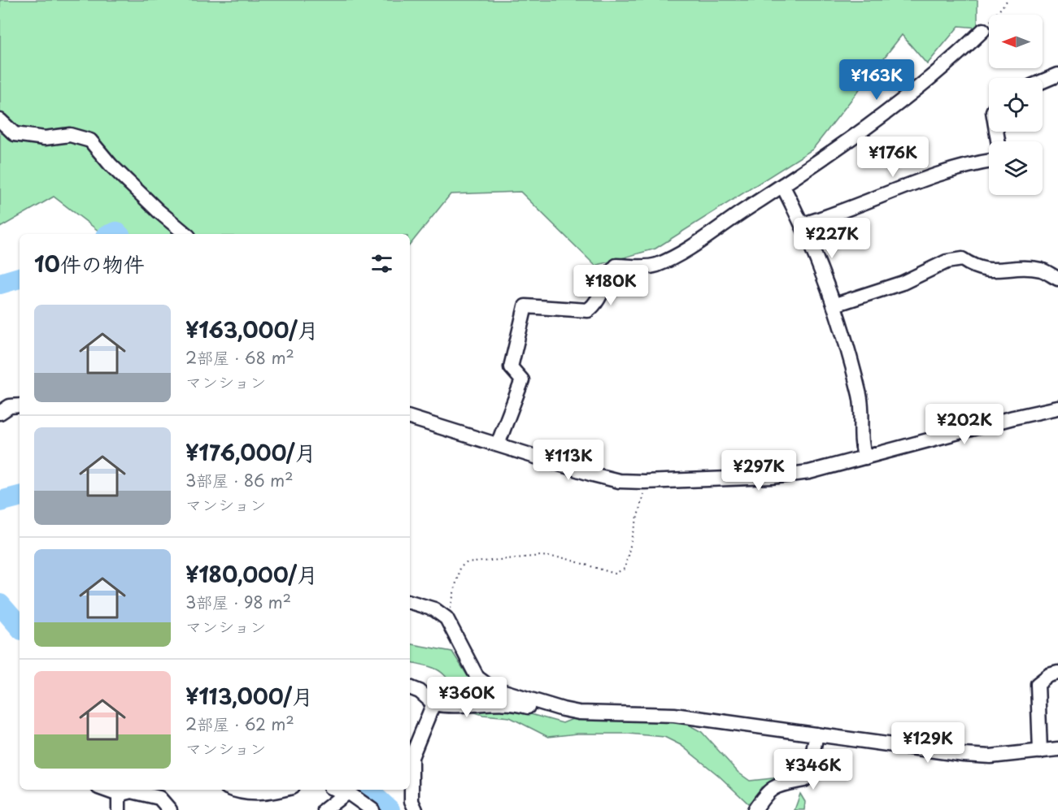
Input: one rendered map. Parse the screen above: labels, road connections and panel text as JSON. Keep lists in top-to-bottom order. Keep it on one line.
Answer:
{"north":"left","page":{"price":["¥163K","¥176K","¥227K","¥180K","¥202K","¥113K","¥297K","¥360K","¥129K","¥346K"],"heading":"10件の物件","list":[{"name":"¥163,000/月","note":"2部屋 · 68 m² · マンション"},{"name":"¥176,000/月","note":"3部屋 · 86 m² · マンション"},{"name":"¥180,000/月","note":"3部屋 · 98 m² · マンション"},{"name":"¥113,000/月","note":"2部屋 · 62 m² · マンション"}]}}
